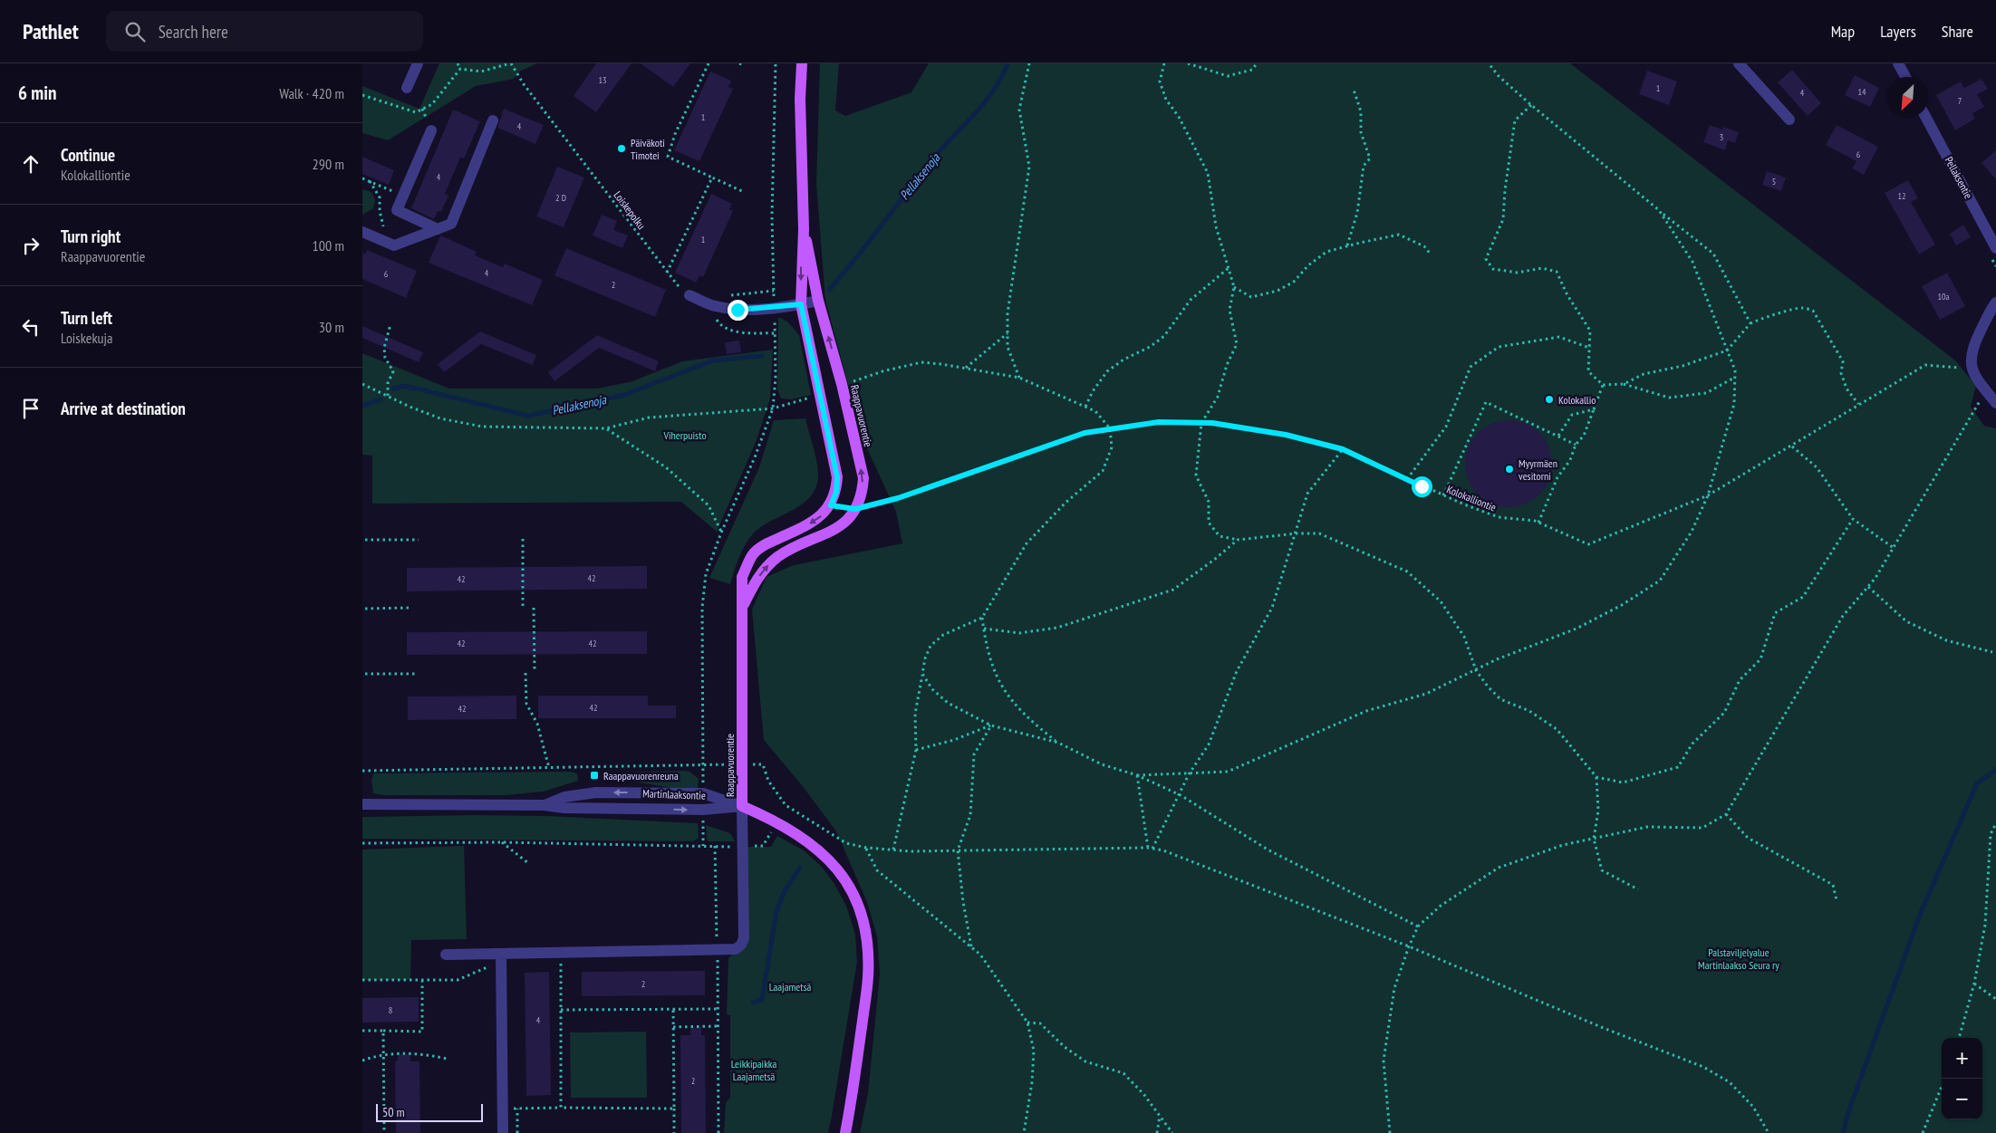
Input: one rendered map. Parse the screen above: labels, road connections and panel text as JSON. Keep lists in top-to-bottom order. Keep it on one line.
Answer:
{"streets":{"main road":["Raappavuorentie"],"street":["Pellaksentie","Martinlaaksontie"],"path":["Loiskepolku","Kolokalliontie"]},"crossings":[["Raappavuorentie","Kolokalliontie"],["Raappavuorentie","Martinlaaksontie"]],"water":["Pellaksenoja"],"parks":["Viherpuisto","Palstaviljelyalue Martinlaakso Seura ry","Laajametsä","Leikkipaikka Laajametsä"],"places":{"other":["Päiväkoti Timotei","Kolokallio","Myyrmäen vesitorni"],"transit":["Raappavuorenreuna"]},"house_numbers":["13","1","14","4","7","1","4","3","6","4","5","12","2 D","1","4","6","2","10a","42","42","42","42","42","42","2","8","4","2"],"scale_bar":"50 m","north":"bottom left","page":{"header":"Pathlet","search":"Search here","nav":["Map","Layers","Share"],"heading":["6 min","Walk · 420 m"],"list":[["Continue","Kolokalliontie","290 m"],["Turn right","Raappavuorentie","100 m"],["Turn left","Loiskekuja","30 m"],"Arrive at destination"],"map_buttons":["+","−"],"scale":"50 m"}}
